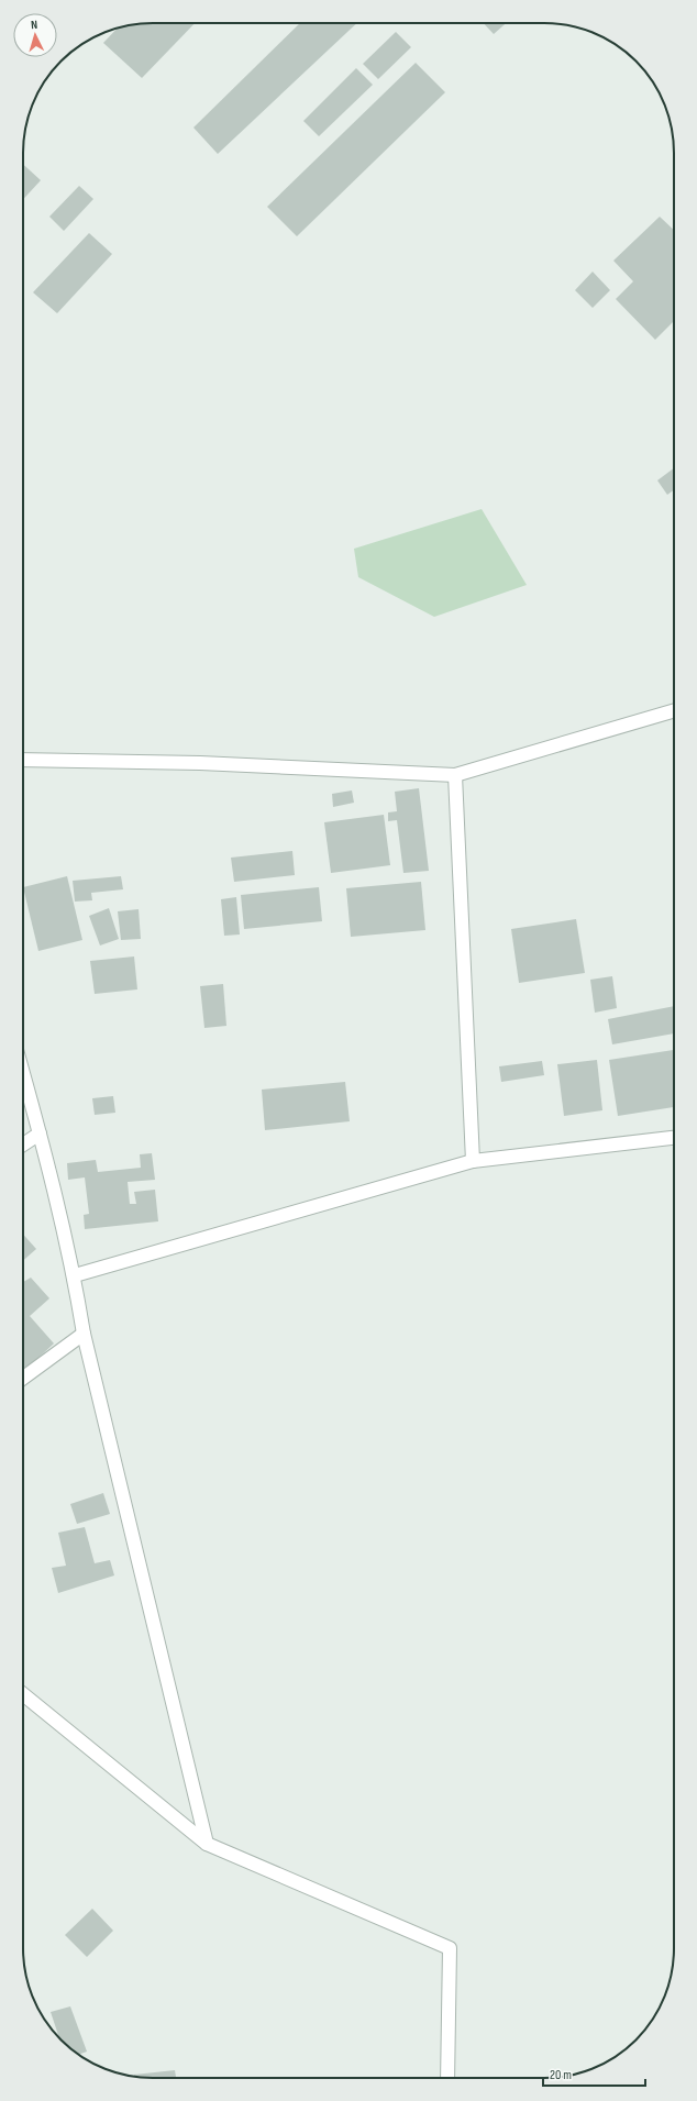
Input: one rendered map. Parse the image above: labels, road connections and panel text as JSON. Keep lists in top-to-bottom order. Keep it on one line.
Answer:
{"scale_bar":"20 m","north":"top"}
